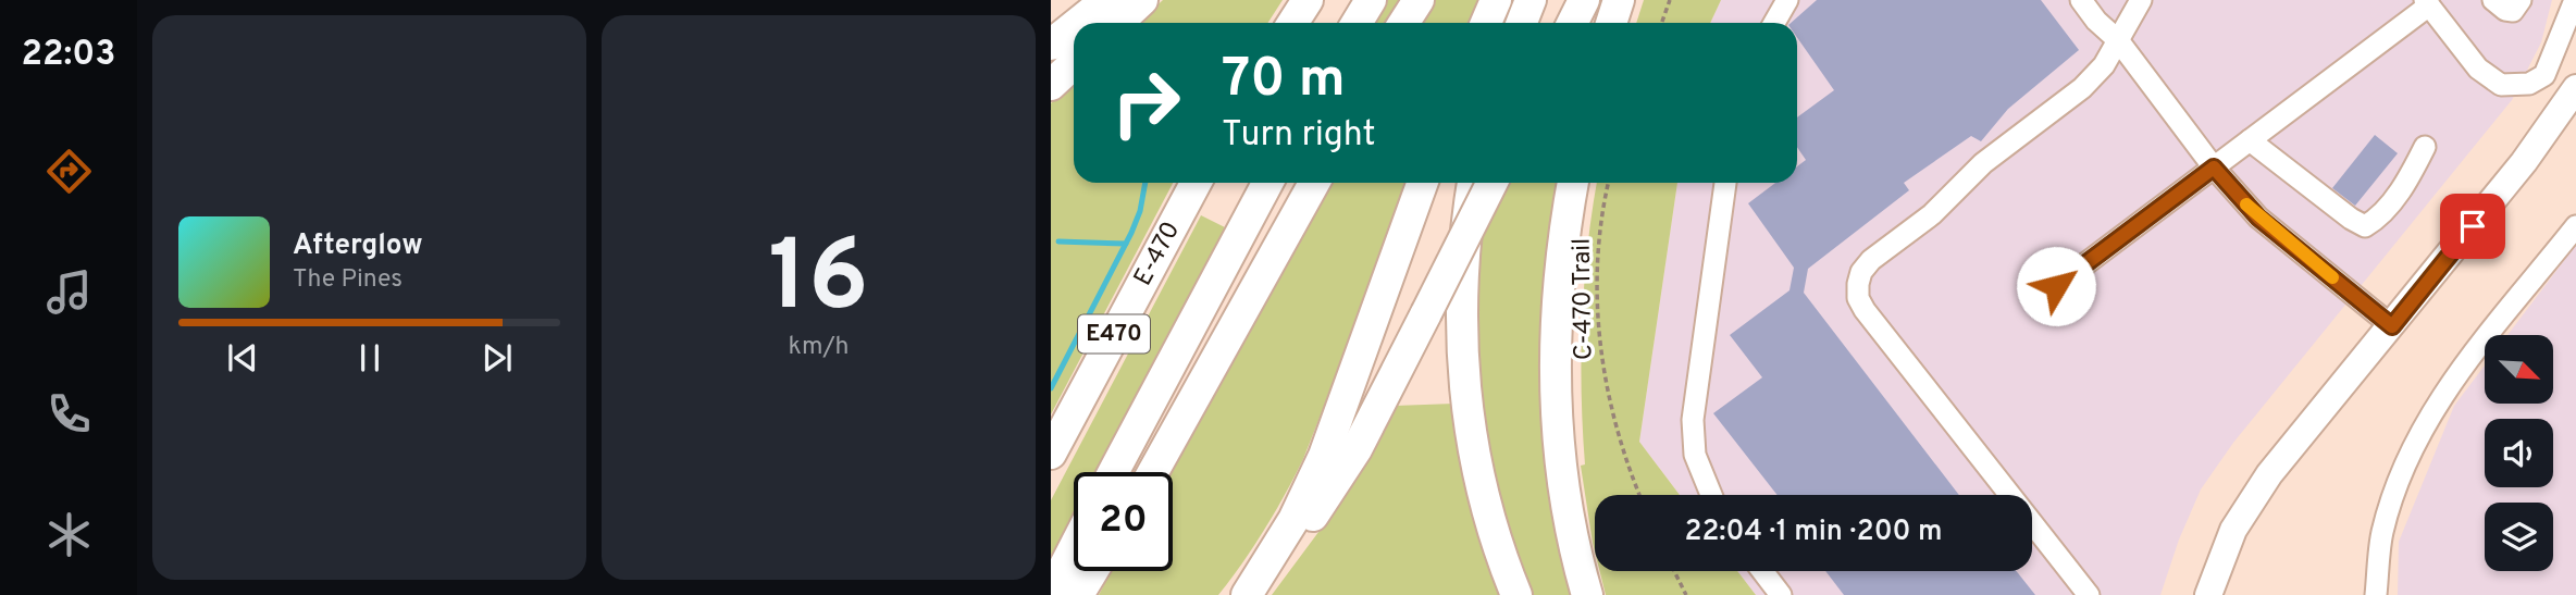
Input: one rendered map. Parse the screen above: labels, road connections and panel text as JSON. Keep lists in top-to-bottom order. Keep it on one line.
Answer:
{"streets":{"highway":["E-470","E470"],"path":["C-470 Trail"]},"north":"bottom right","page":{"tabs":"22:03","tile":["16","km/h"],"turn":["70 m","Turn right"],"song":["Afterglow","The Pines"],"limit":"20","trip":"22:04 · 1 min · 200 m"}}
